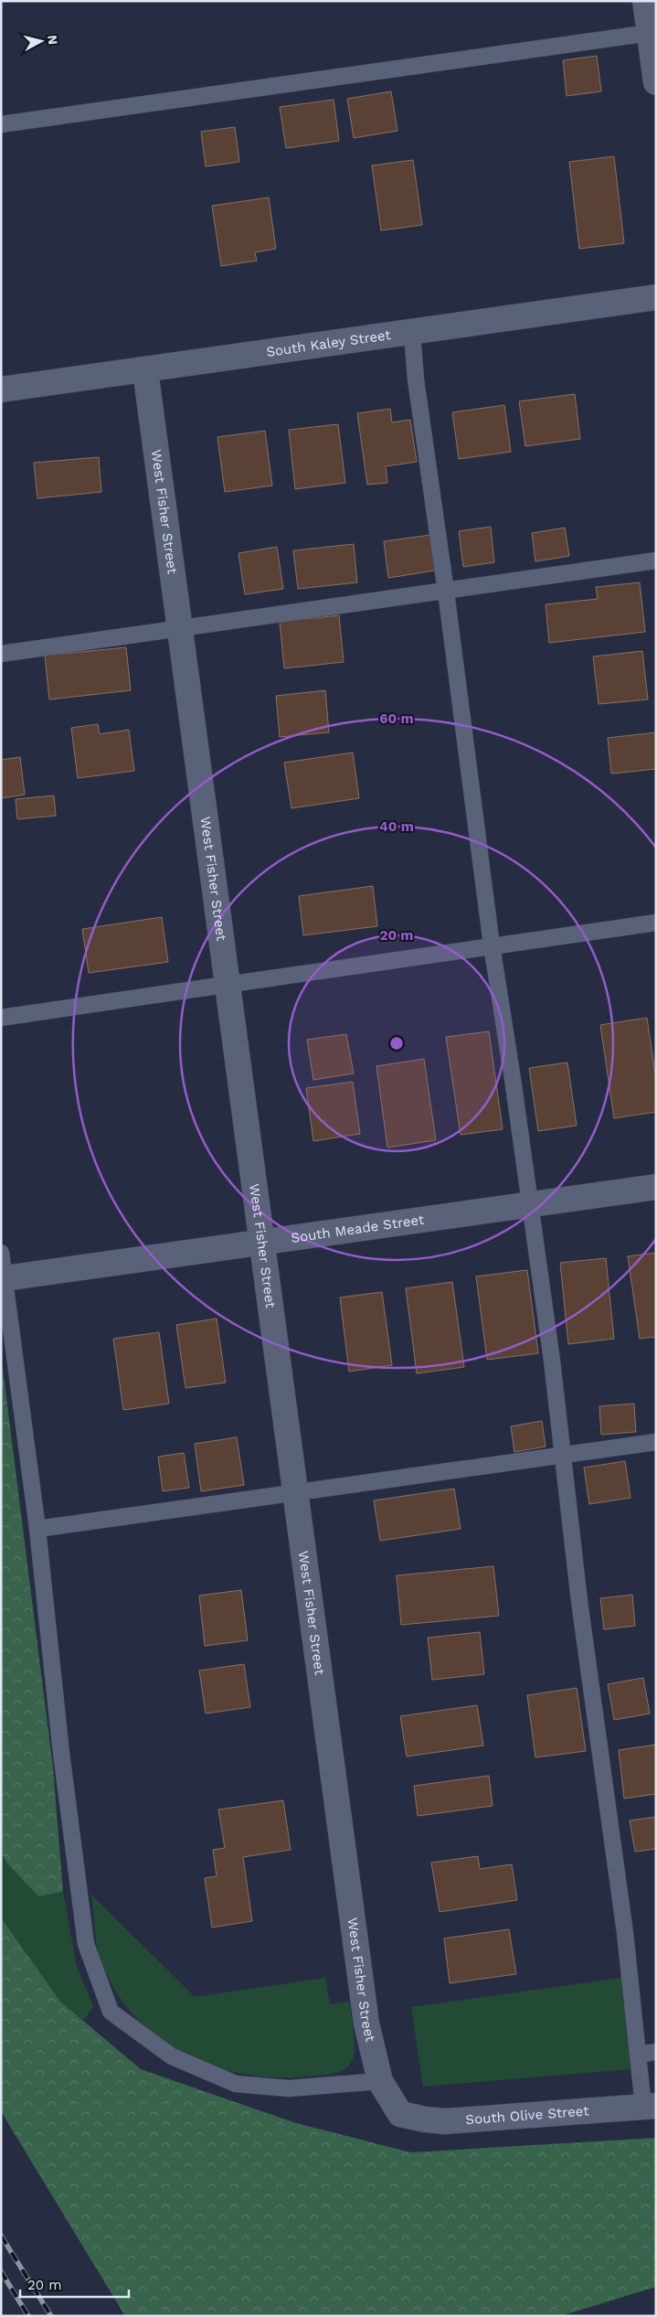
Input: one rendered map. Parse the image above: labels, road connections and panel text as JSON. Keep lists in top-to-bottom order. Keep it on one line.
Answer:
{"streets":{"street":["South Kaley Street","West Fisher Street","South Meade Street","South Olive Street"]},"crossings":[["South Kaley Street","West Fisher Street"],["West Fisher Street","South Meade Street"],["West Fisher Street","South Olive Street"]],"scale_bar":"20 m","north":"right","rings":["60 m","40 m","20 m"]}
